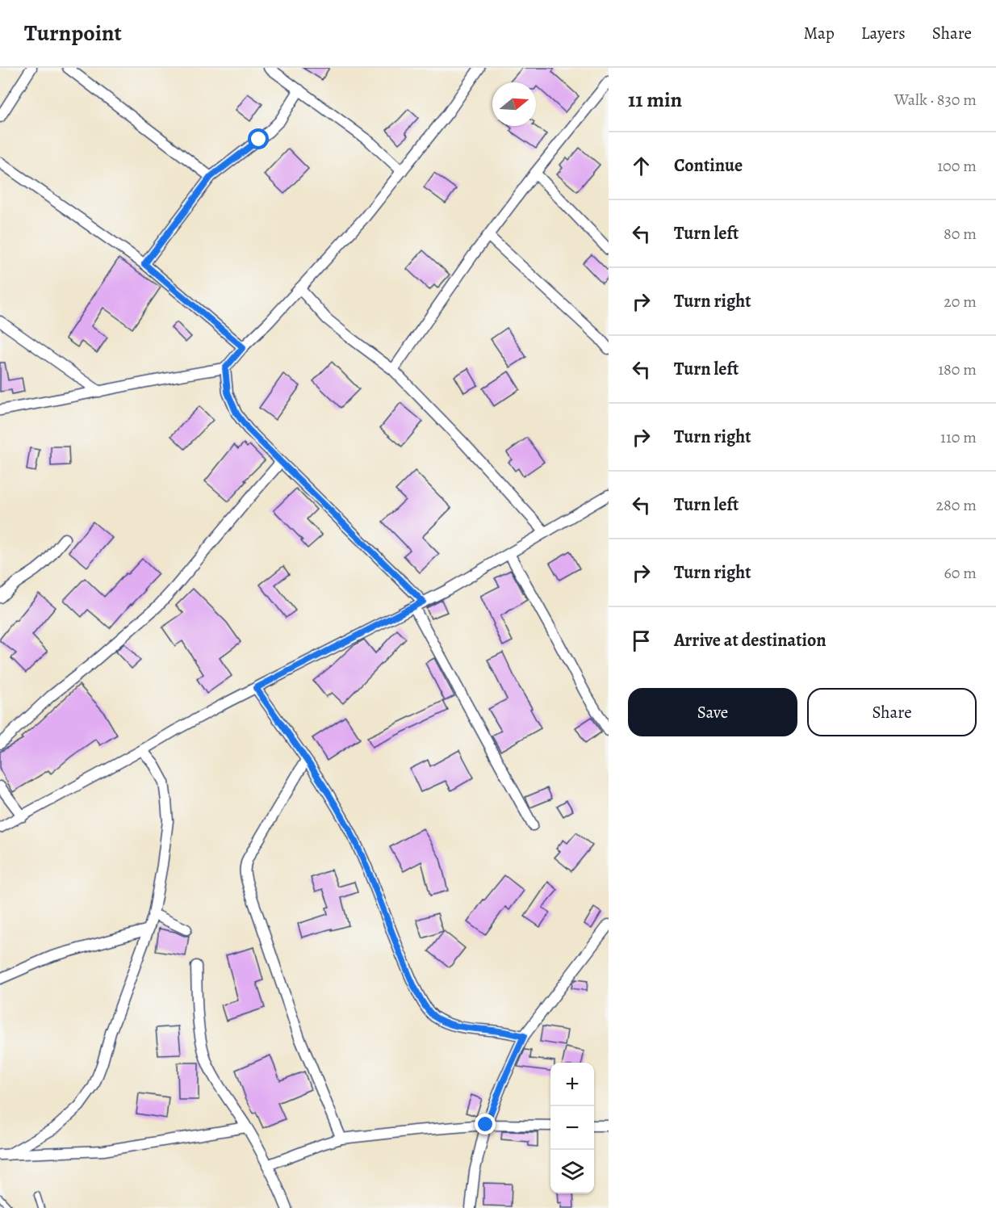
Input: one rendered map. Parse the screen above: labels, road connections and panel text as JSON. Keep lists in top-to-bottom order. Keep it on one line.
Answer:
{"north":"right","page":{"header":"Turnpoint","nav":["Map","Layers","Share"],"heading":["11 min","Walk · 830 m"],"list":[["Continue","100 m"],["Turn left","80 m"],["Turn right","20 m"],["Turn left","180 m"],["Turn right","110 m"],["Turn left","280 m"],["Turn right","60 m"],"Arrive at destination"],"buttons":["Save","Share"],"map_buttons":["+","−"]}}
